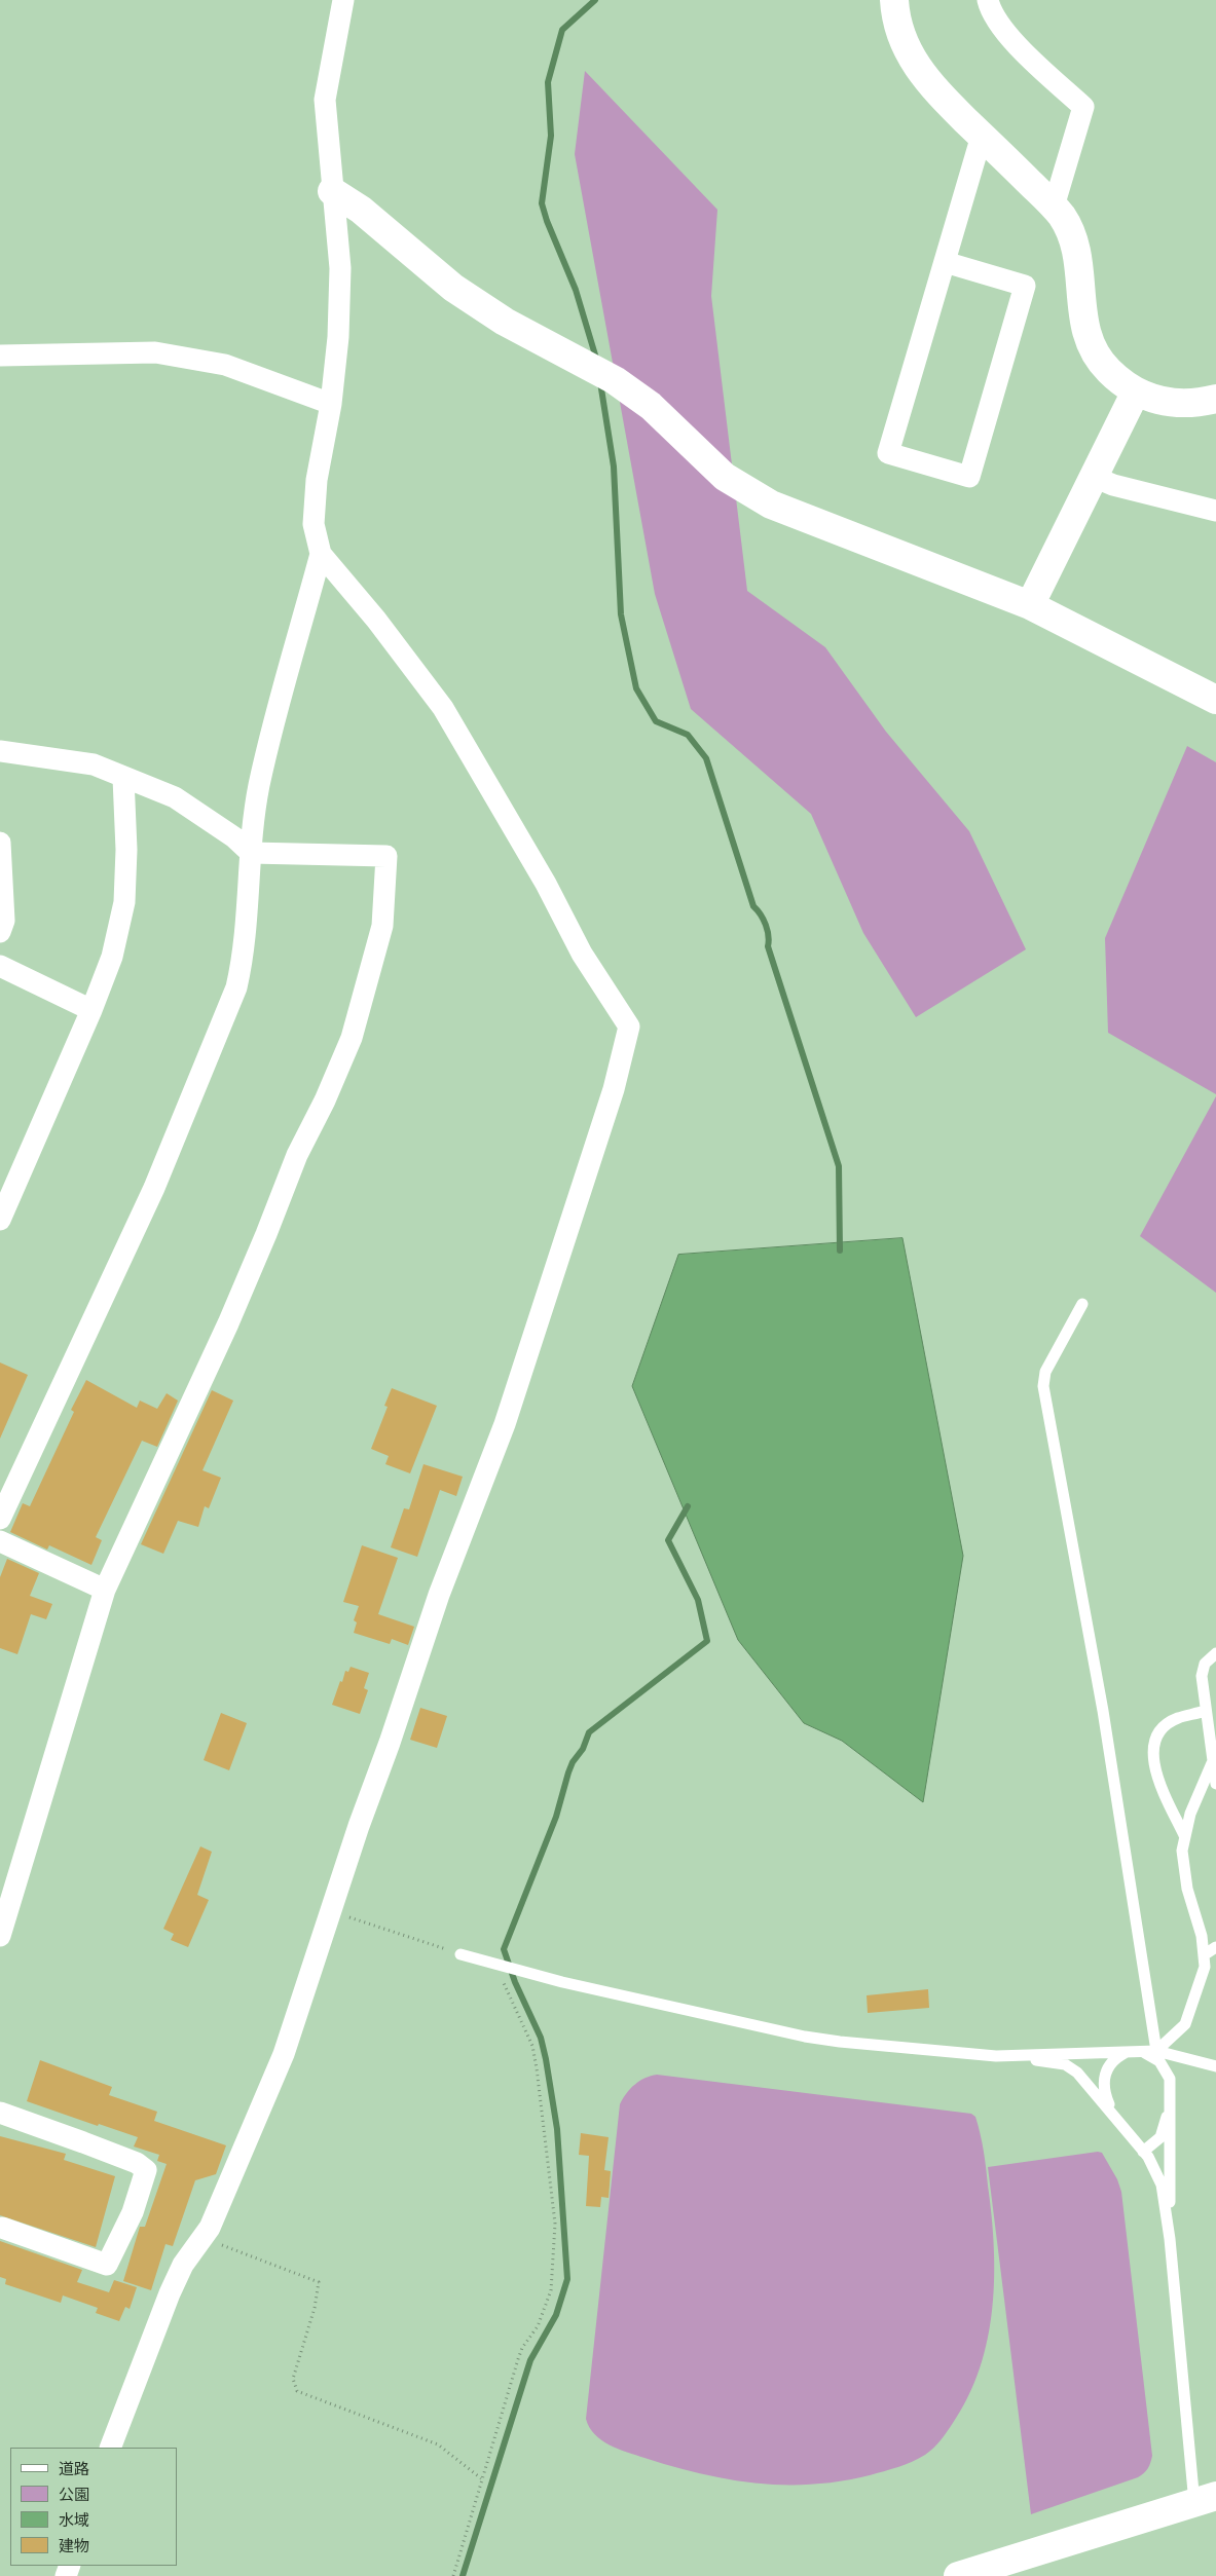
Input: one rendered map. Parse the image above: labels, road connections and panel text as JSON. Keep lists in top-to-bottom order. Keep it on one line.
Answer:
{"legend":["道路","公園","水域","建物"]}
